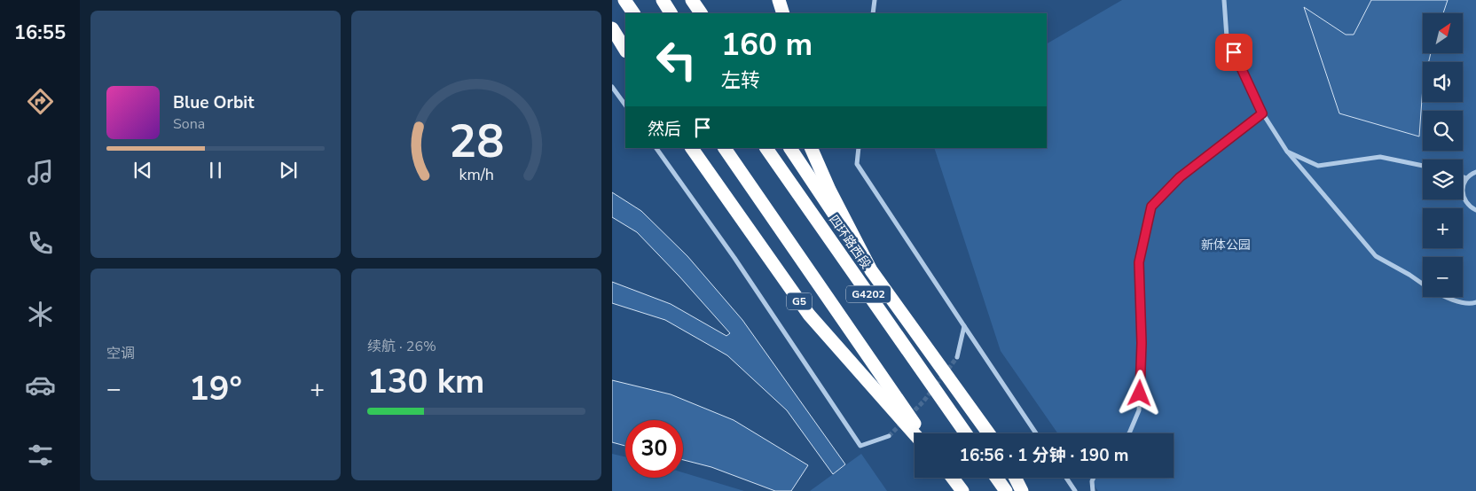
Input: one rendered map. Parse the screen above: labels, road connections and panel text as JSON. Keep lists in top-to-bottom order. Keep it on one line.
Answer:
{"streets":{"highway":["四环路西段","G4202","G5"]},"parks":["新体公园"],"north":"top right","page":{"tabs":"16:55","map_buttons":["+","−"],"turn":["160 m","左转"],"song":["Blue Orbit","Sona"],"then":"然后","tile":["空调",["续航 · 26%","130 km"]],"heat":["−","19°","+"],"limit":"30","trip":"16:56 · 1 分钟 · 190 m","gauge":["28","km/h"]}}
